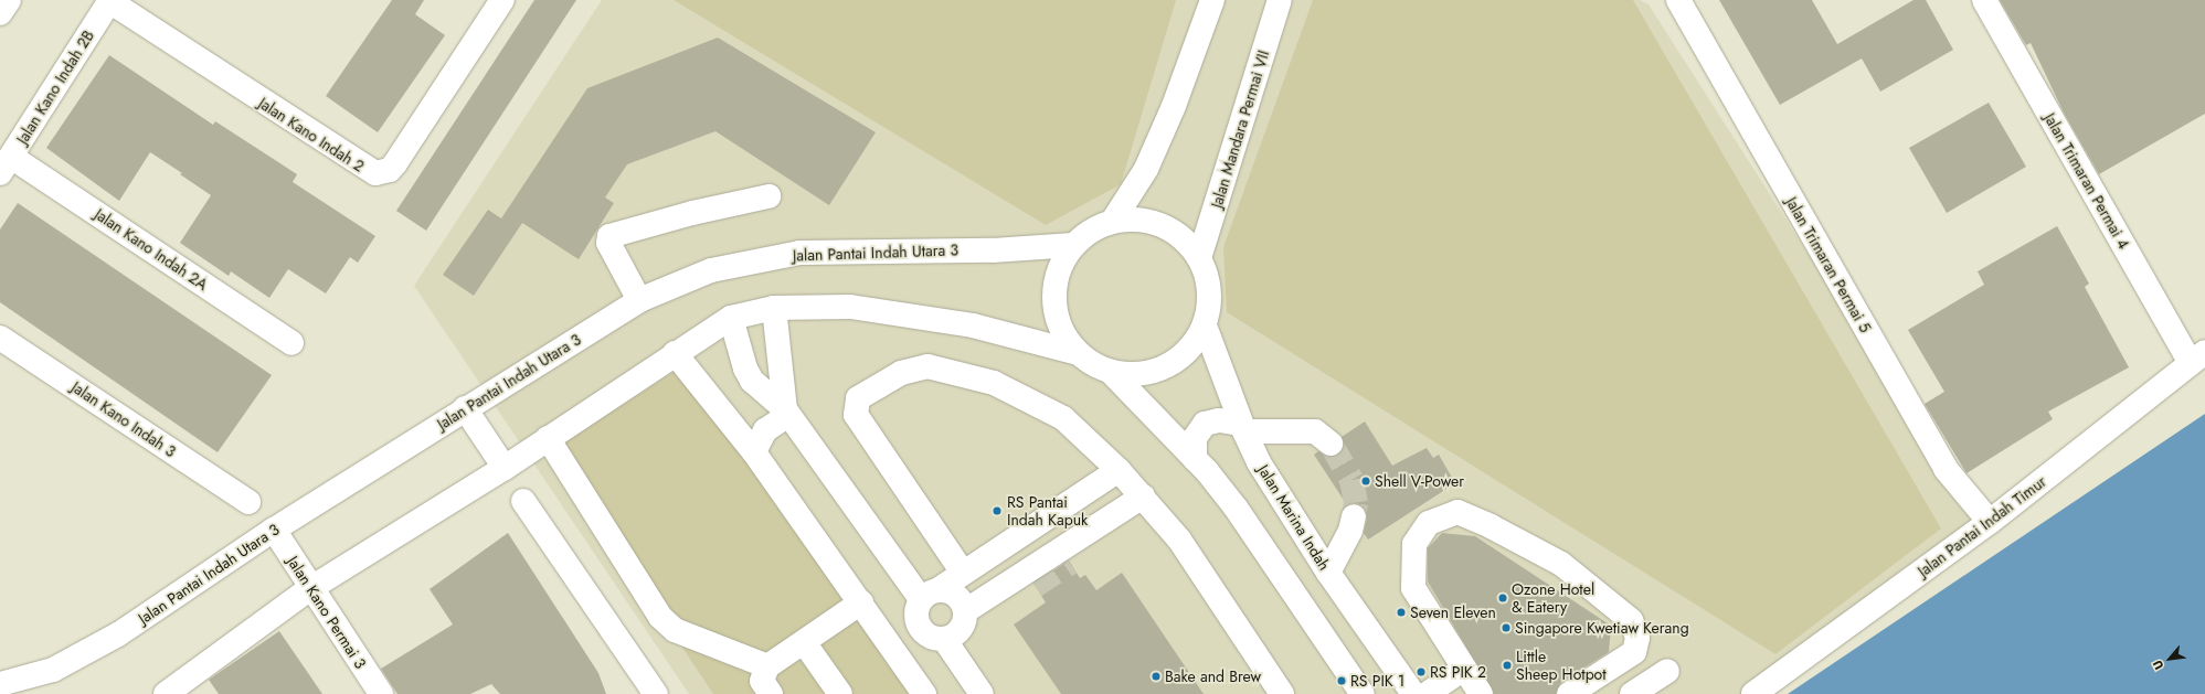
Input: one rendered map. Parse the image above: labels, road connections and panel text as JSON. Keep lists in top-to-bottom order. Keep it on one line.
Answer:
{"streets":{"street":["Jalan Kano Indah 2B","Jalan Mandara Permai VII","Jalan Kano Indah 2","Jalan Trimaran Permai 4","Jalan Kano Indah 2A","Jalan Pantai Indah Utara 3","Jalan Trimaran Permai 5","Jalan Kano Indah 3","Jalan Marina Indah","Jalan Pantai Indah Timur","Jalan Kano Permai 3"]},"crossings":[["Jalan Kano Indah 2B","Jalan Kano Indah 2"],["Jalan Kano Indah 2B","Jalan Kano Indah 2A"],["Jalan Mandara Permai VII","Jalan Pantai Indah Utara 3"],["Jalan Mandara Permai VII","Jalan Marina Indah"],["Jalan Trimaran Permai 4","Jalan Pantai Indah Timur"],["Jalan Pantai Indah Utara 3","Jalan Marina Indah"],["Jalan Pantai Indah Utara 3","Jalan Kano Permai 3"],["Jalan Trimaran Permai 5","Jalan Pantai Indah Timur"]],"places":["Shell V-Power","RS Pantai Indah Kapuk","Ozone Hotel & Eatery","Seven Eleven","Singapore Kwetiaw Kerang","Little Sheep Hotpot","RS PIK 2","Bake and Brew","RS PIK 1"],"north":"bottom left"}
